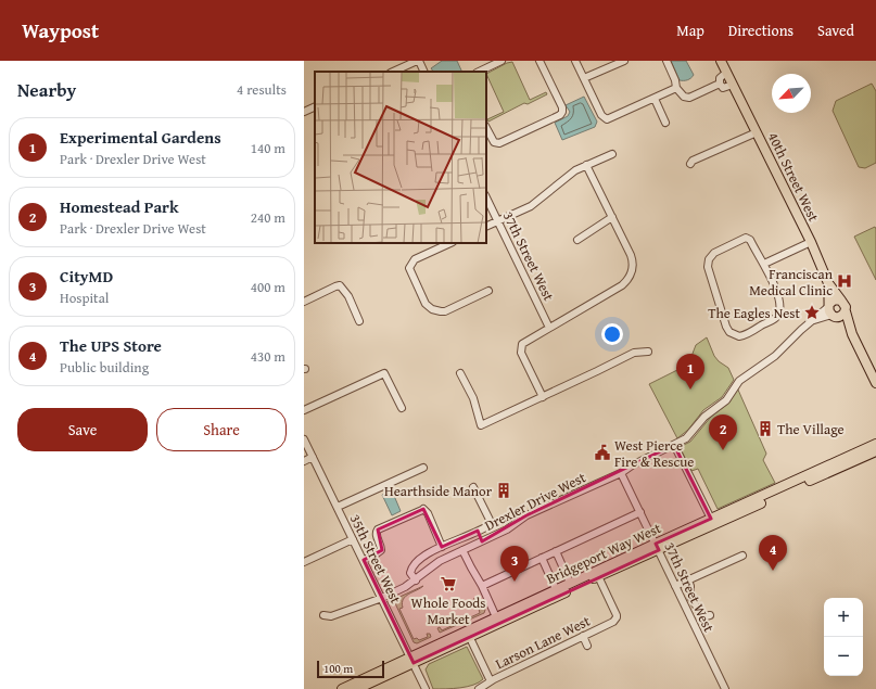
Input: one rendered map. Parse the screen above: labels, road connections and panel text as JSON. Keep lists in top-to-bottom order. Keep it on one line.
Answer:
{"streets":{"main road":["40th Street West","Bridgeport Way West"],"street":["37th Street West","Drexler Drive West","35th Street West","Larson Lane West"]},"crossings":[["40th Street West","Drexler Drive West"],["37th Street West","Drexler Drive West"],["37th Street West","Bridgeport Way West"],["Drexler Drive West","35th Street West"],["Bridgeport Way West","35th Street West"],["Bridgeport Way West","Larson Lane West"]],"places":{"hospital":["Franciscan Medical Clinic"],"place":["The Eagles Nest"],"building":["The Village","Hearthside Manor"],"public building":["West Pierce Fire & Rescue"],"supermarket":["Whole Foods Market"]},"scale_bar":"100 m","north":"bottom left","page":{"header":"Waypost","nav":["Map","Directions","Saved"],"heading":["Nearby","4 results"],"list":[{"mark":"1","name":"Experimental Gardens","note":"Park · Drexler Drive West","value":"140 m"},{"mark":"2","name":"Homestead Park","note":"Park · Drexler Drive West","value":"240 m"},{"mark":"3","name":"CityMD","note":"Hospital","value":"400 m"},{"mark":"4","name":"The UPS Store","note":"Public building","value":"430 m"}],"pins":["1","2","4","3"],"buttons":["Save","Share"],"map_buttons":["+","−"],"scale":"100 m"}}
